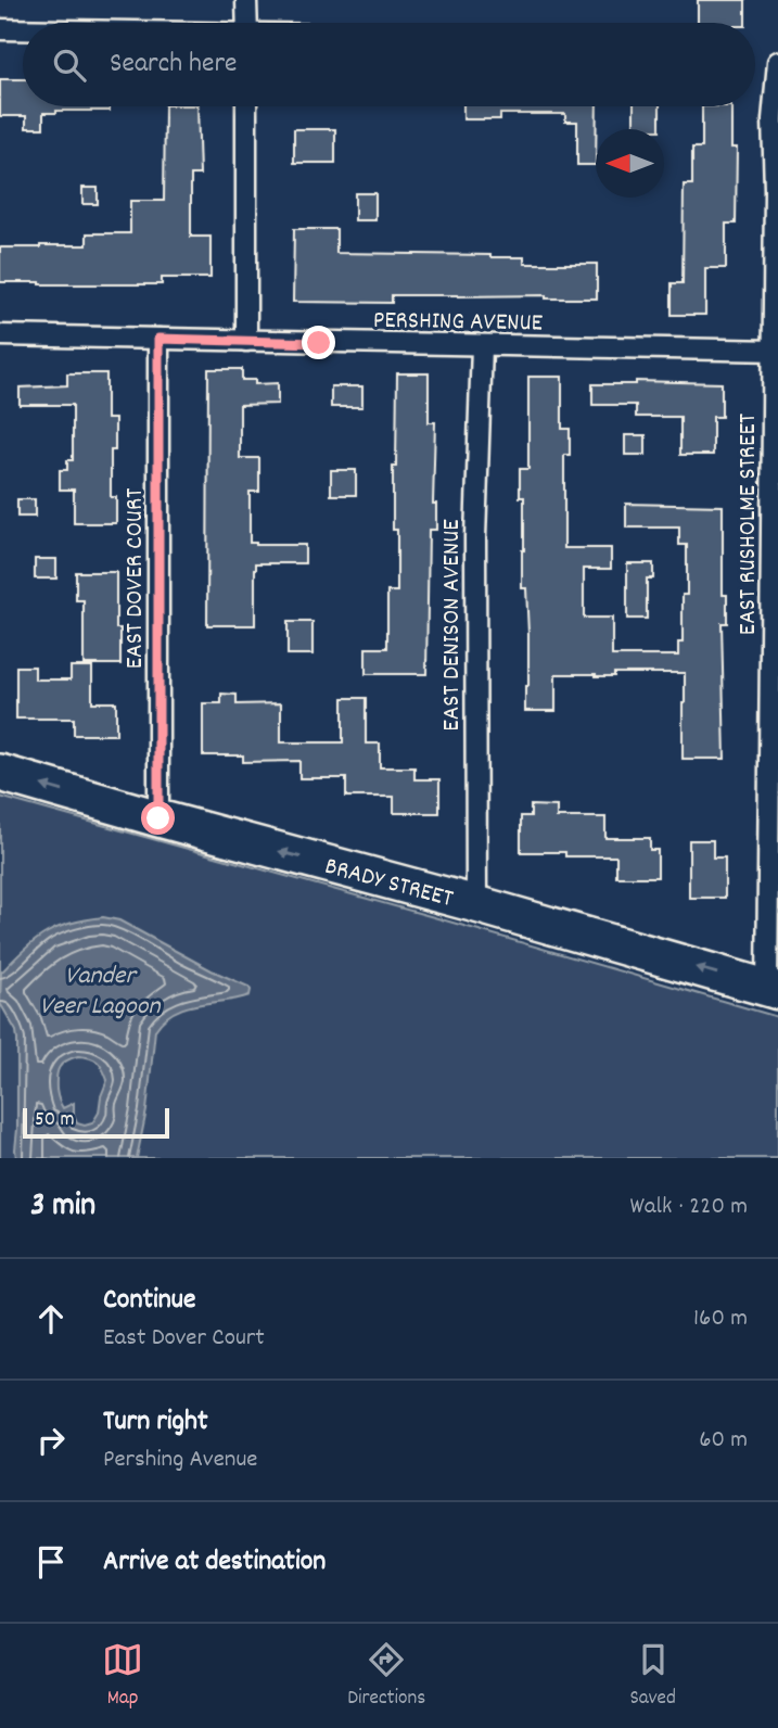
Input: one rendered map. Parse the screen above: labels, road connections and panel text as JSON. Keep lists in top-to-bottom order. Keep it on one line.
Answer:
{"streets":{"highway":["BRADY STREET"],"street":["PERSHING AVENUE","EAST RUSHOLME STREET","EAST DOVER COURT","EAST DENISON AVENUE"]},"crossings":[["PERSHING AVENUE","EAST RUSHOLME STREET"],["PERSHING AVENUE","EAST DOVER COURT"],["PERSHING AVENUE","EAST DENISON AVENUE"],["EAST RUSHOLME STREET","BRADY STREET"],["EAST DOVER COURT","BRADY STREET"],["EAST DENISON AVENUE","BRADY STREET"]],"one_way":["BRADY STREET"],"water":["Vander Veer Lagoon"],"scale_bar":"50 m","north":"left","page":{"search":"Search here","scale":"50 m","heading":["3 min","Walk · 220 m"],"list":[["Continue","East Dover Court","160 m"],["Turn right","Pershing Avenue","60 m"],"Arrive at destination"],"nav":["Map","Directions","Saved"]}}
